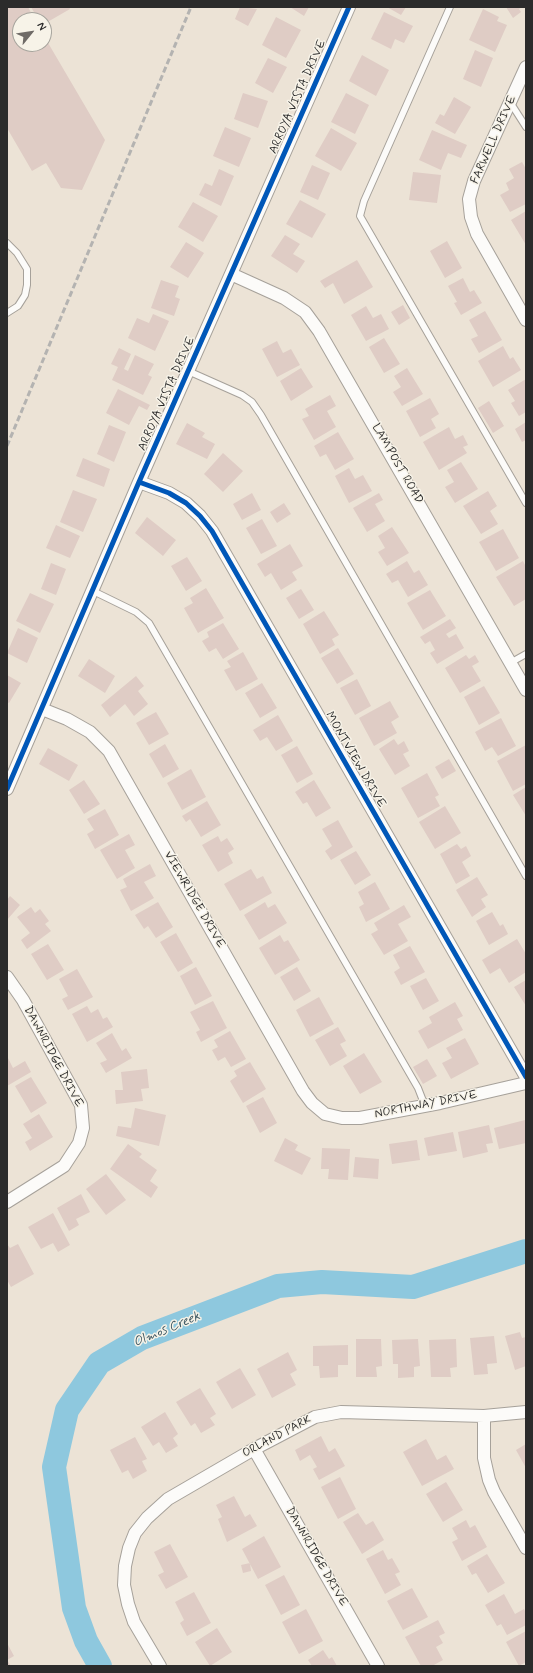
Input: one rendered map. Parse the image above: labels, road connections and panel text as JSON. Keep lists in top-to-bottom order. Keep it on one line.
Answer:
{"streets":{"street":["ARROYA VISTA DRIVE","FARWELL DRIVE","LAMPOST ROAD","MONTVIEW DRIVE","VIEWRIDGE DRIVE","DAWNRIDGE DRIVE","NORTHWAY DRIVE","ORLAND PARK"]},"crossings":[["ARROYA VISTA DRIVE","LAMPOST ROAD"],["ARROYA VISTA DRIVE","MONTVIEW DRIVE"],["ARROYA VISTA DRIVE","VIEWRIDGE DRIVE"],["VIEWRIDGE DRIVE","NORTHWAY DRIVE"],["DAWNRIDGE DRIVE","ORLAND PARK"]],"water":["Olmos Creek"],"north":"top right"}
